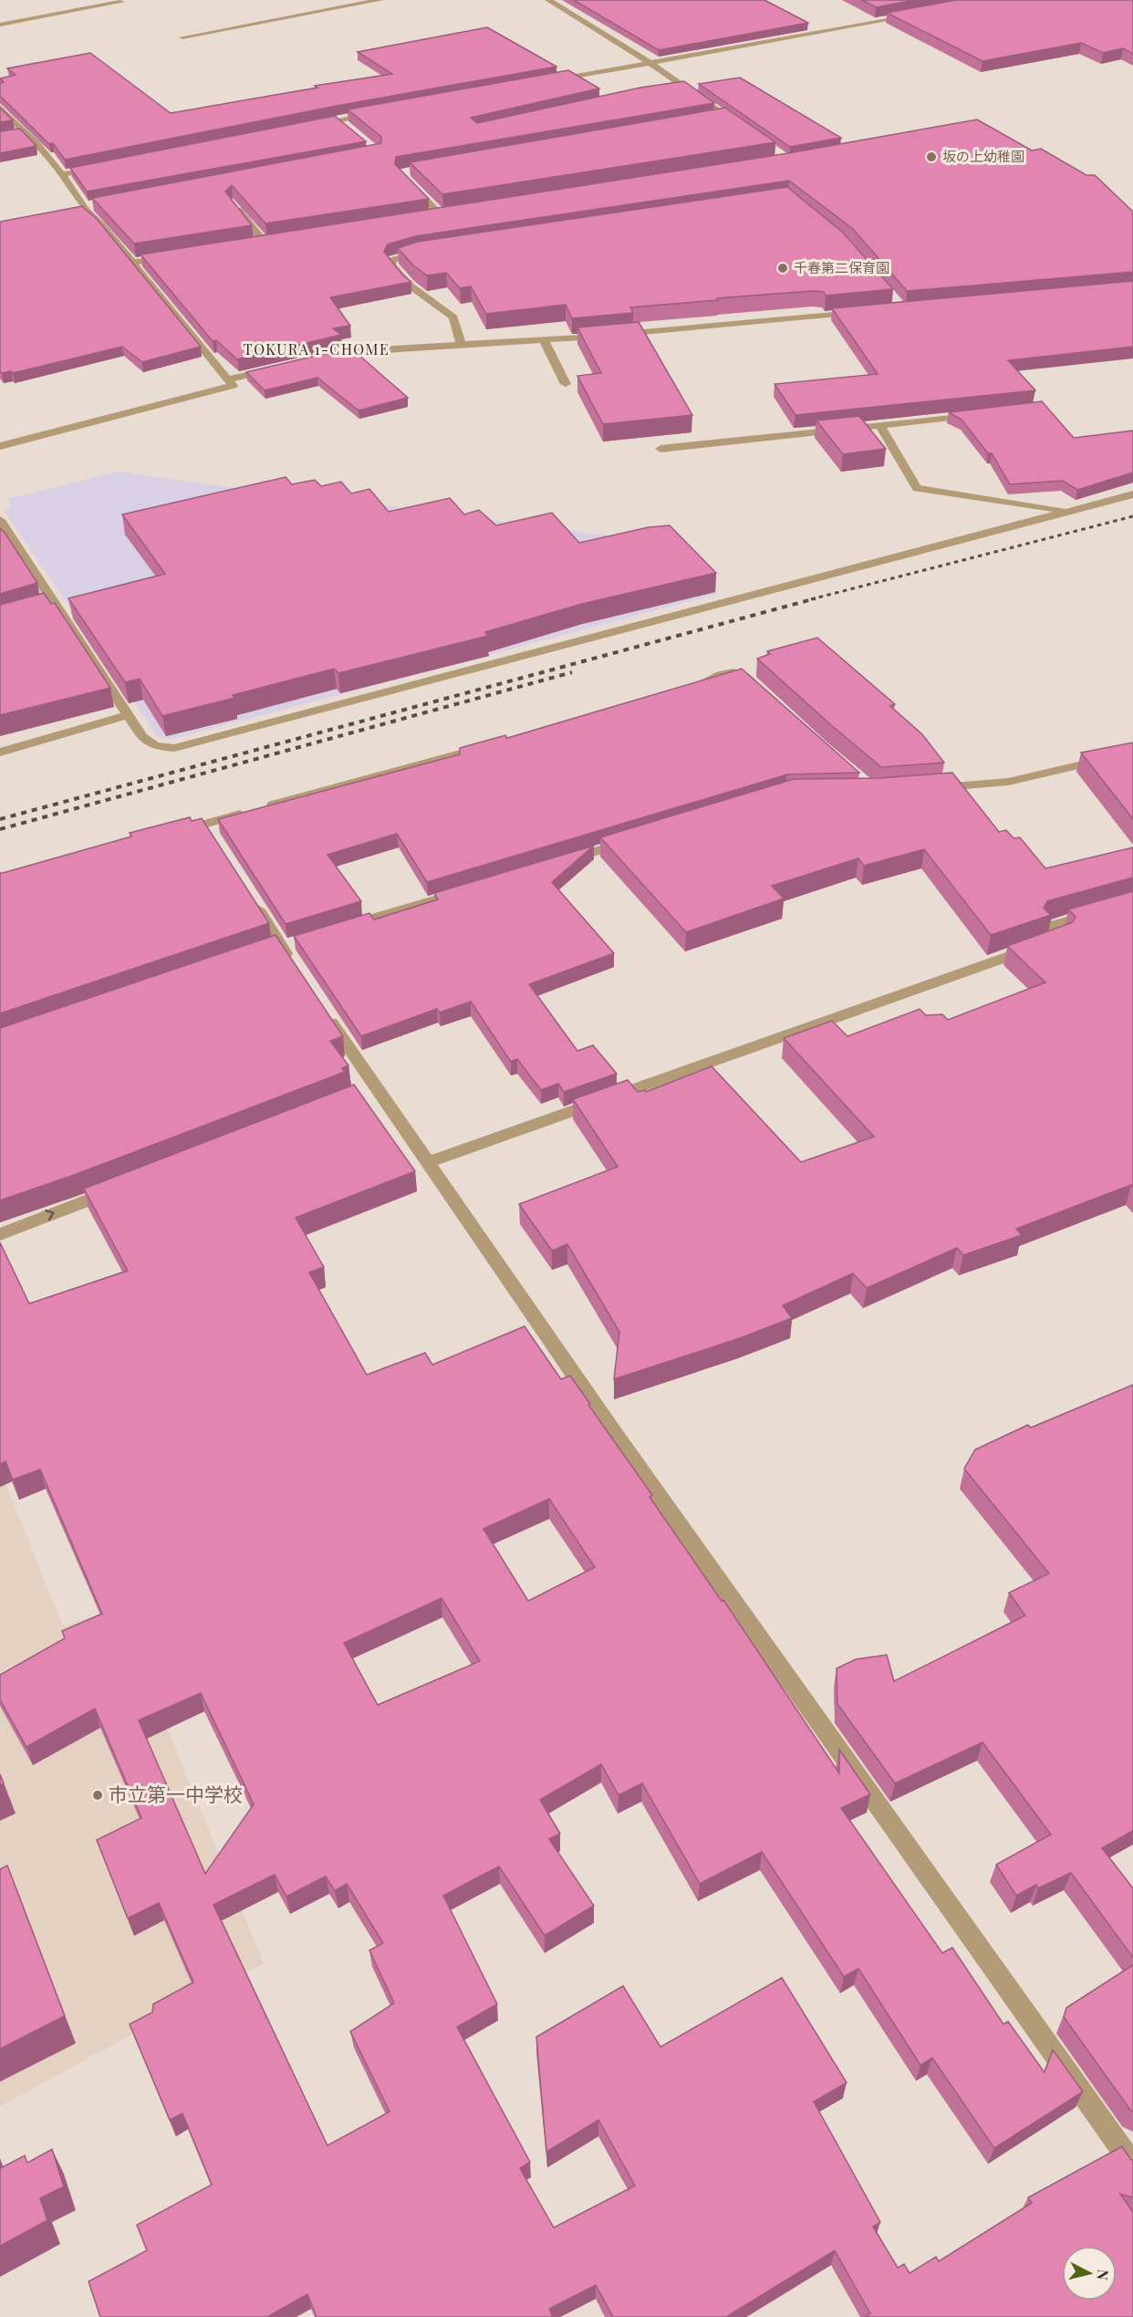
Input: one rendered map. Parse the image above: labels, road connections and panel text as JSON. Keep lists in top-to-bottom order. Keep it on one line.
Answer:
{"districts":["TOKURA 1-CHOME"],"places":["坂の上幼稚園","千春第二保育園","市立第一中学校"],"north":"right"}
